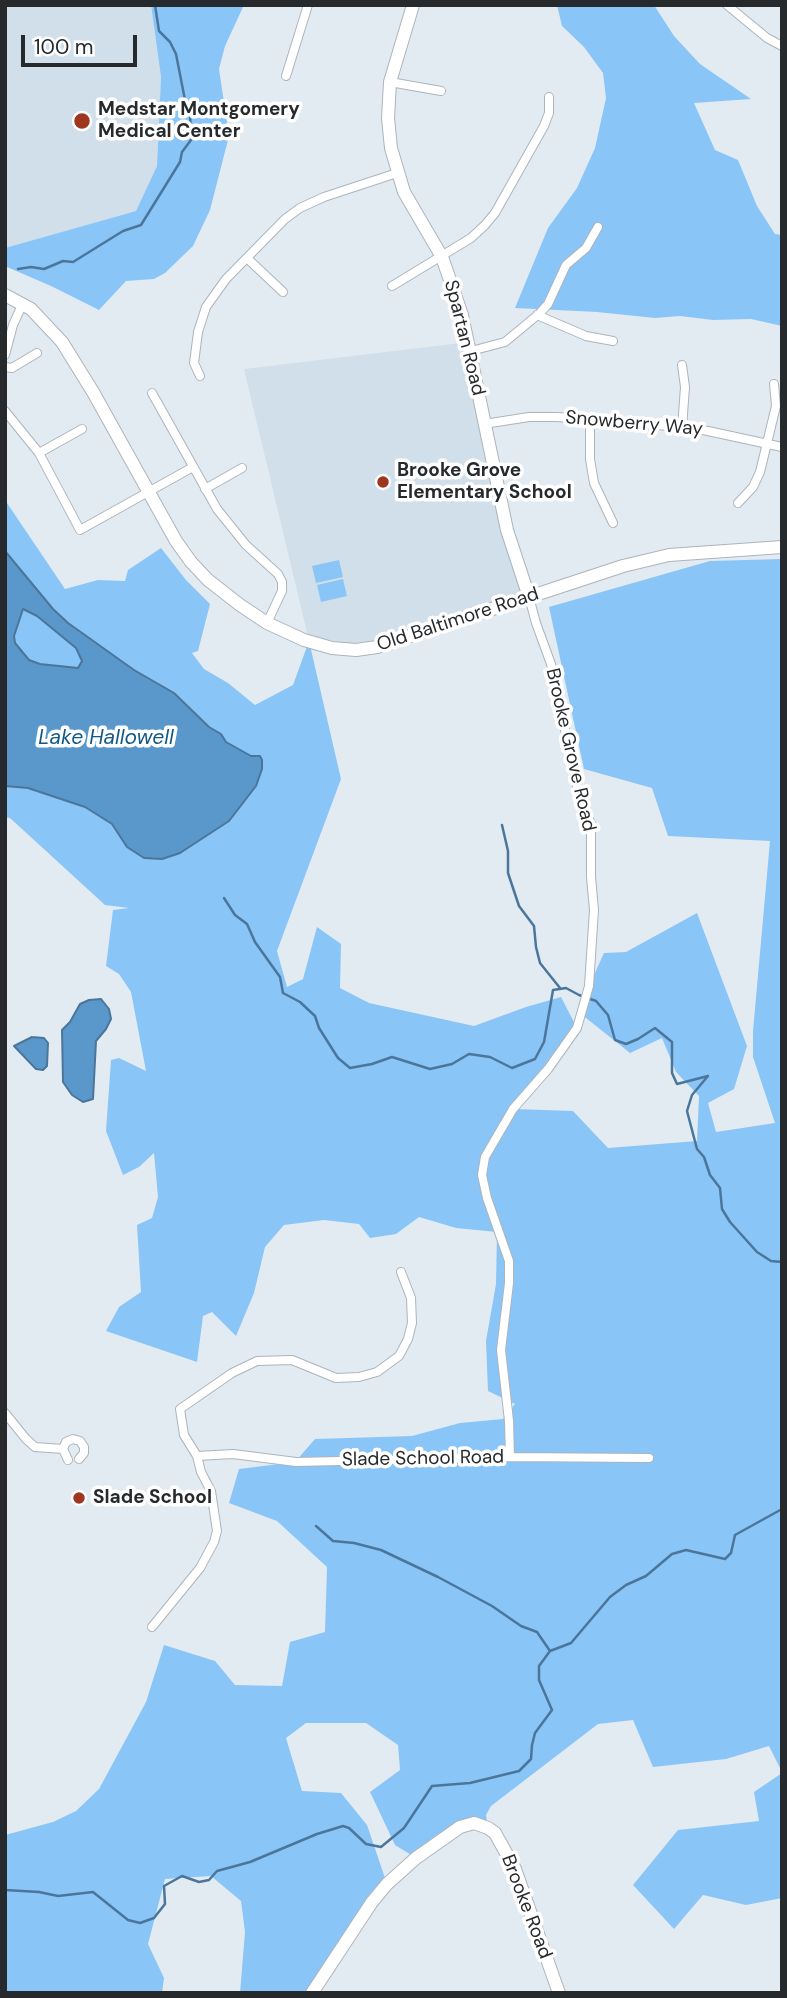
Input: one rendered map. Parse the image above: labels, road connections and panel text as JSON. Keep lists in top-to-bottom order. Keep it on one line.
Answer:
{"streets":{"street":["Spartan Road","Snowberry Way","Old Baltimore Road","Brooke Grove Road","Slade School Road","Brooke Road"]},"crossings":[["Spartan Road","Snowberry Way"],["Spartan Road","Old Baltimore Road"],["Spartan Road","Brooke Grove Road"],["Old Baltimore Road","Brooke Grove Road"],["Brooke Grove Road","Slade School Road"]],"water":["Lake Hallowell"],"places":["Medstar Montgomery Medical Center","Brooke Grove Elementary School","Slade School"],"scale_bar":"100 m"}
